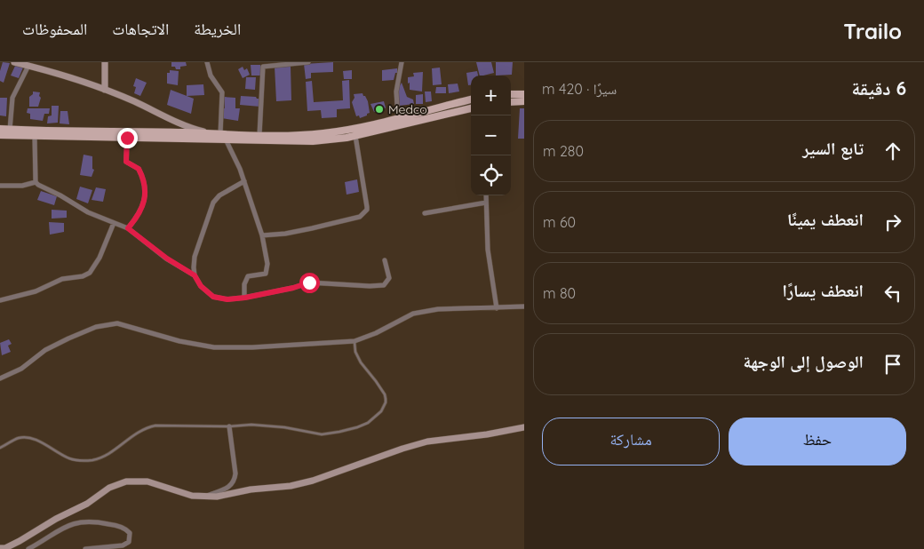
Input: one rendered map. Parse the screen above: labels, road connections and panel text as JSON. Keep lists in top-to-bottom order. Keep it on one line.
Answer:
{"places":["Medco"],"page":{"header":"Trailo","nav":["الخريطة","الاتجاهات","المحفوظات"],"heading":["6 دقيقة","سيرًا · 420 m"],"map_buttons":["+","−"],"list":[["تابع السير","280 m"],["انعطف يمينًا","60 m"],["انعطف يسارًا","80 m"],"الوصول إلى الوجهة"],"buttons":["حفظ","مشاركة"]}}
